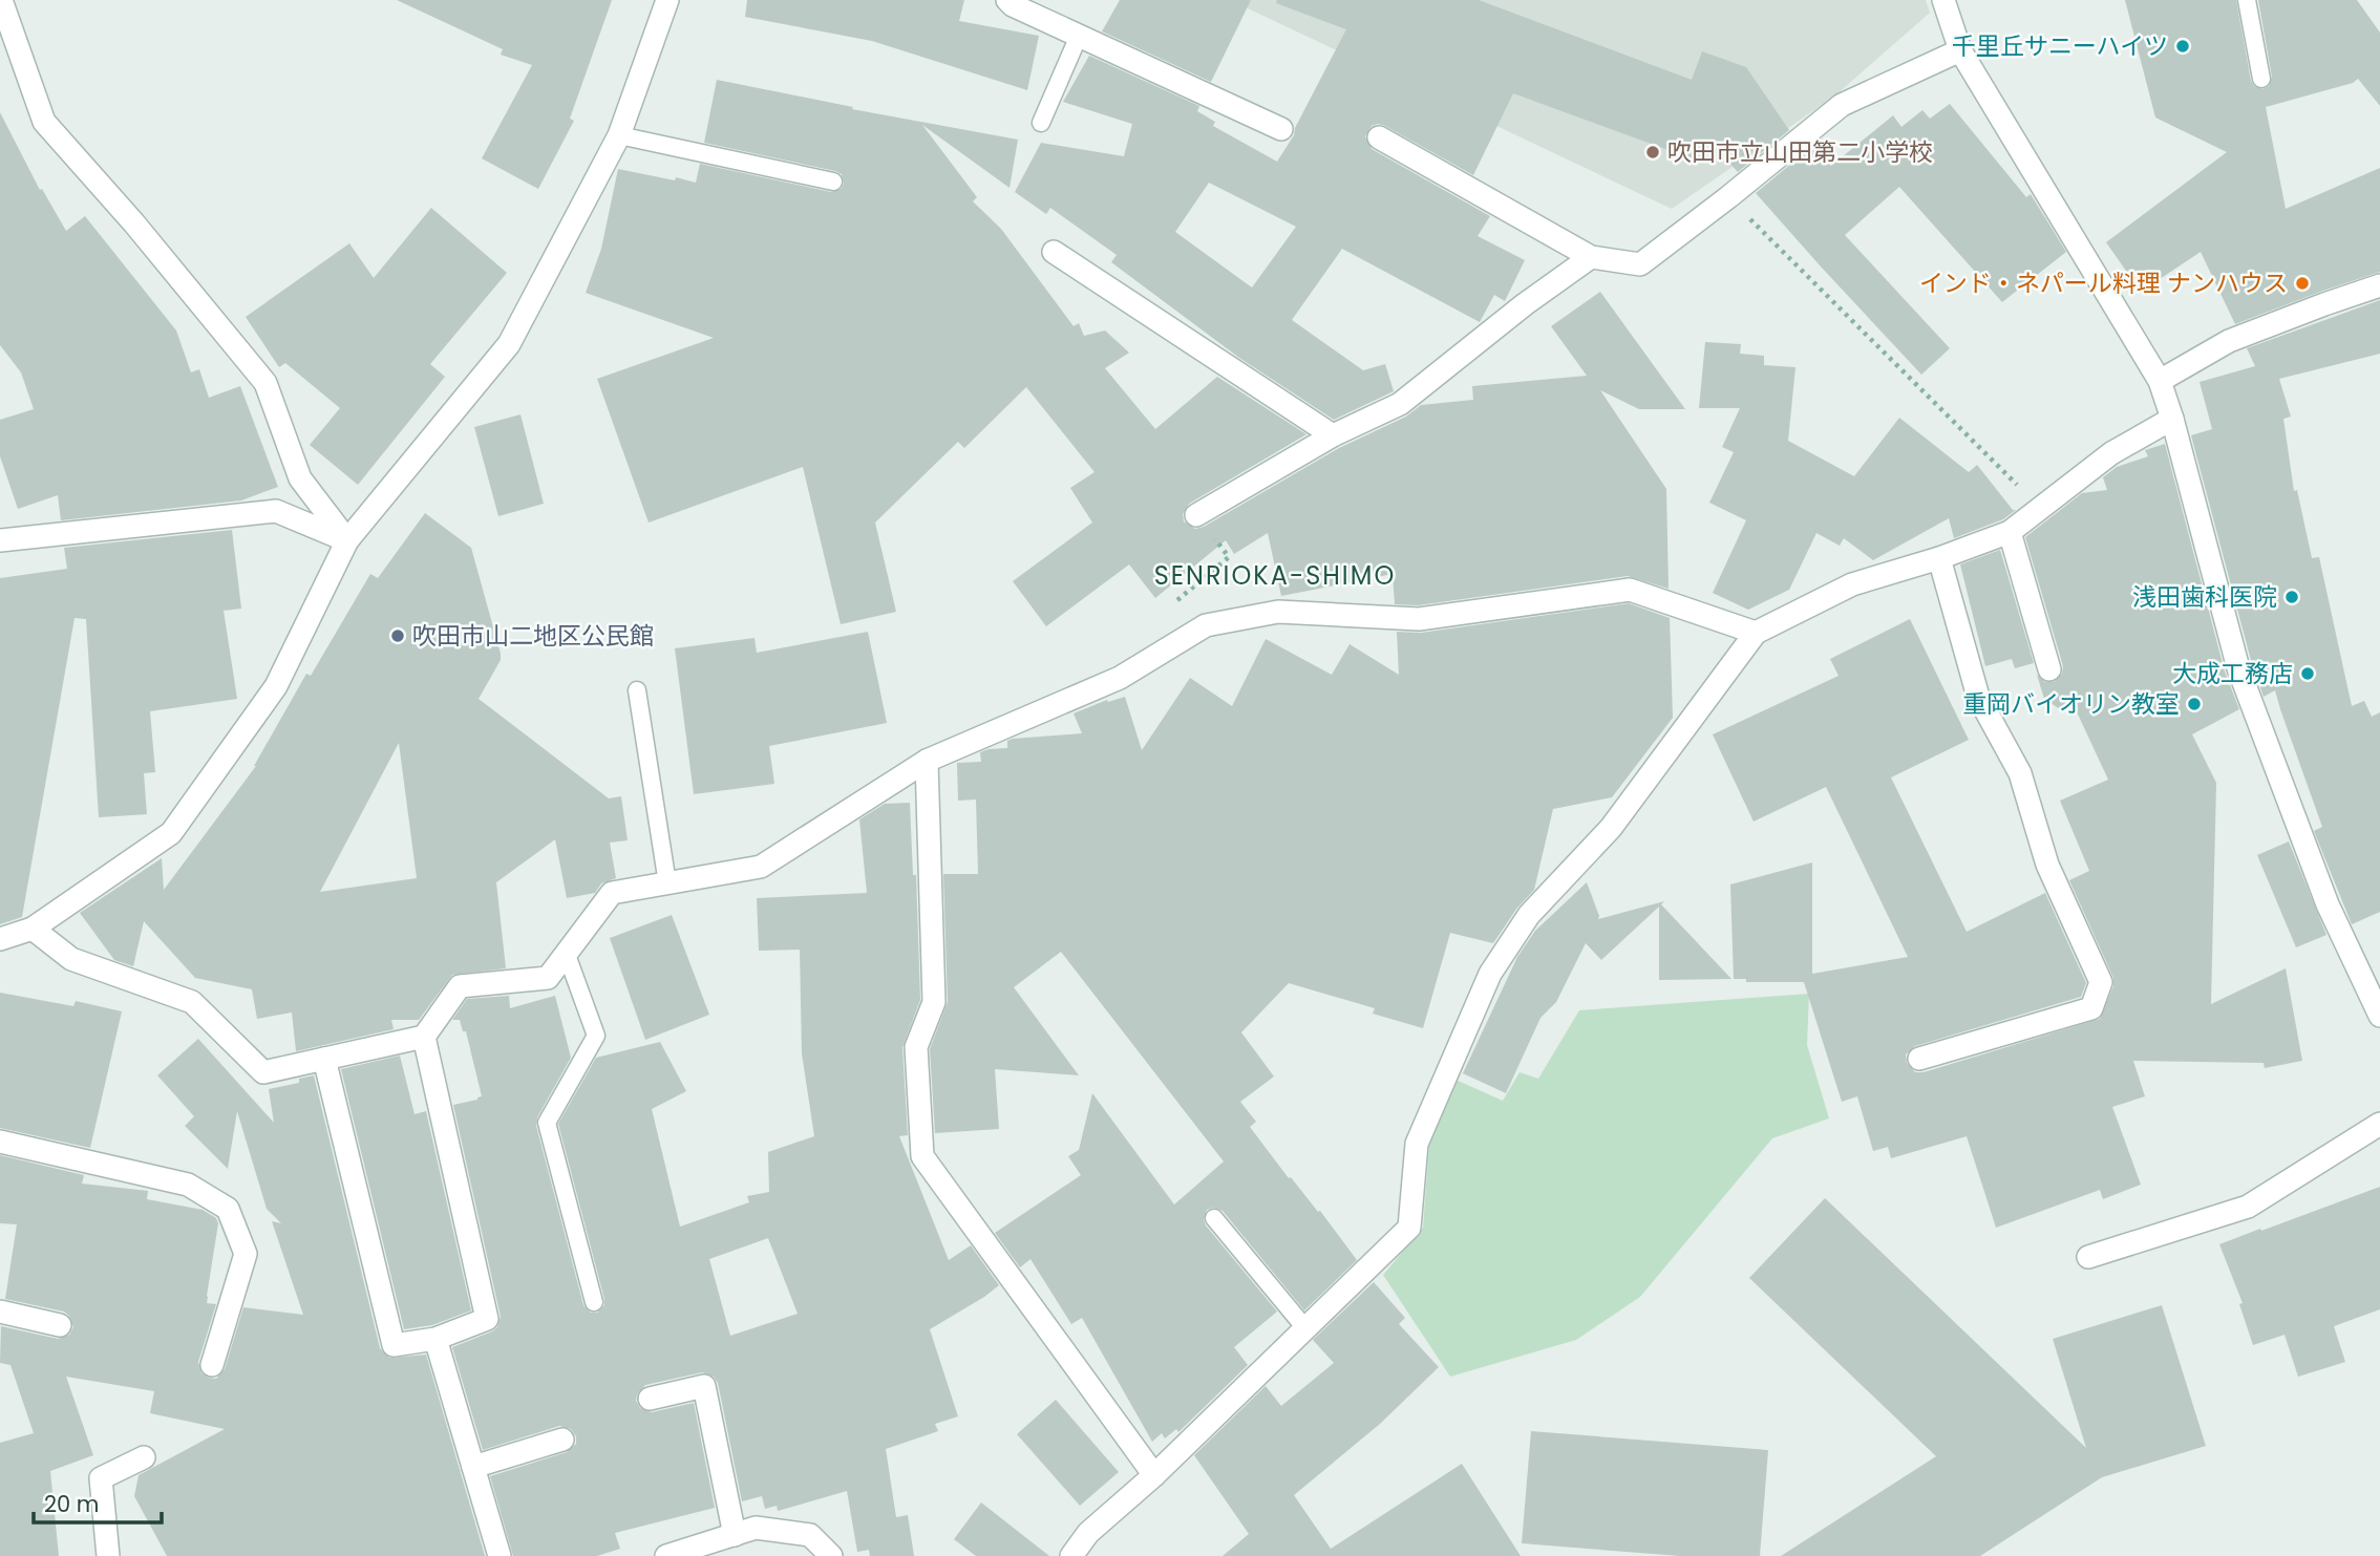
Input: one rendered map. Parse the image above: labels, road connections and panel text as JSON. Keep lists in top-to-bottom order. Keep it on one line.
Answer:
{"districts":["SENRIOKA-SHIMO"],"places":["千里丘サニーハイツ","吹田市立山田第二小学校","インド・ネパール料理 ナンハウス","浅田歯科医院","吹田市山二地区公民館","大成工務店","重岡バイオリン教室"],"scale_bar":"20 m"}
